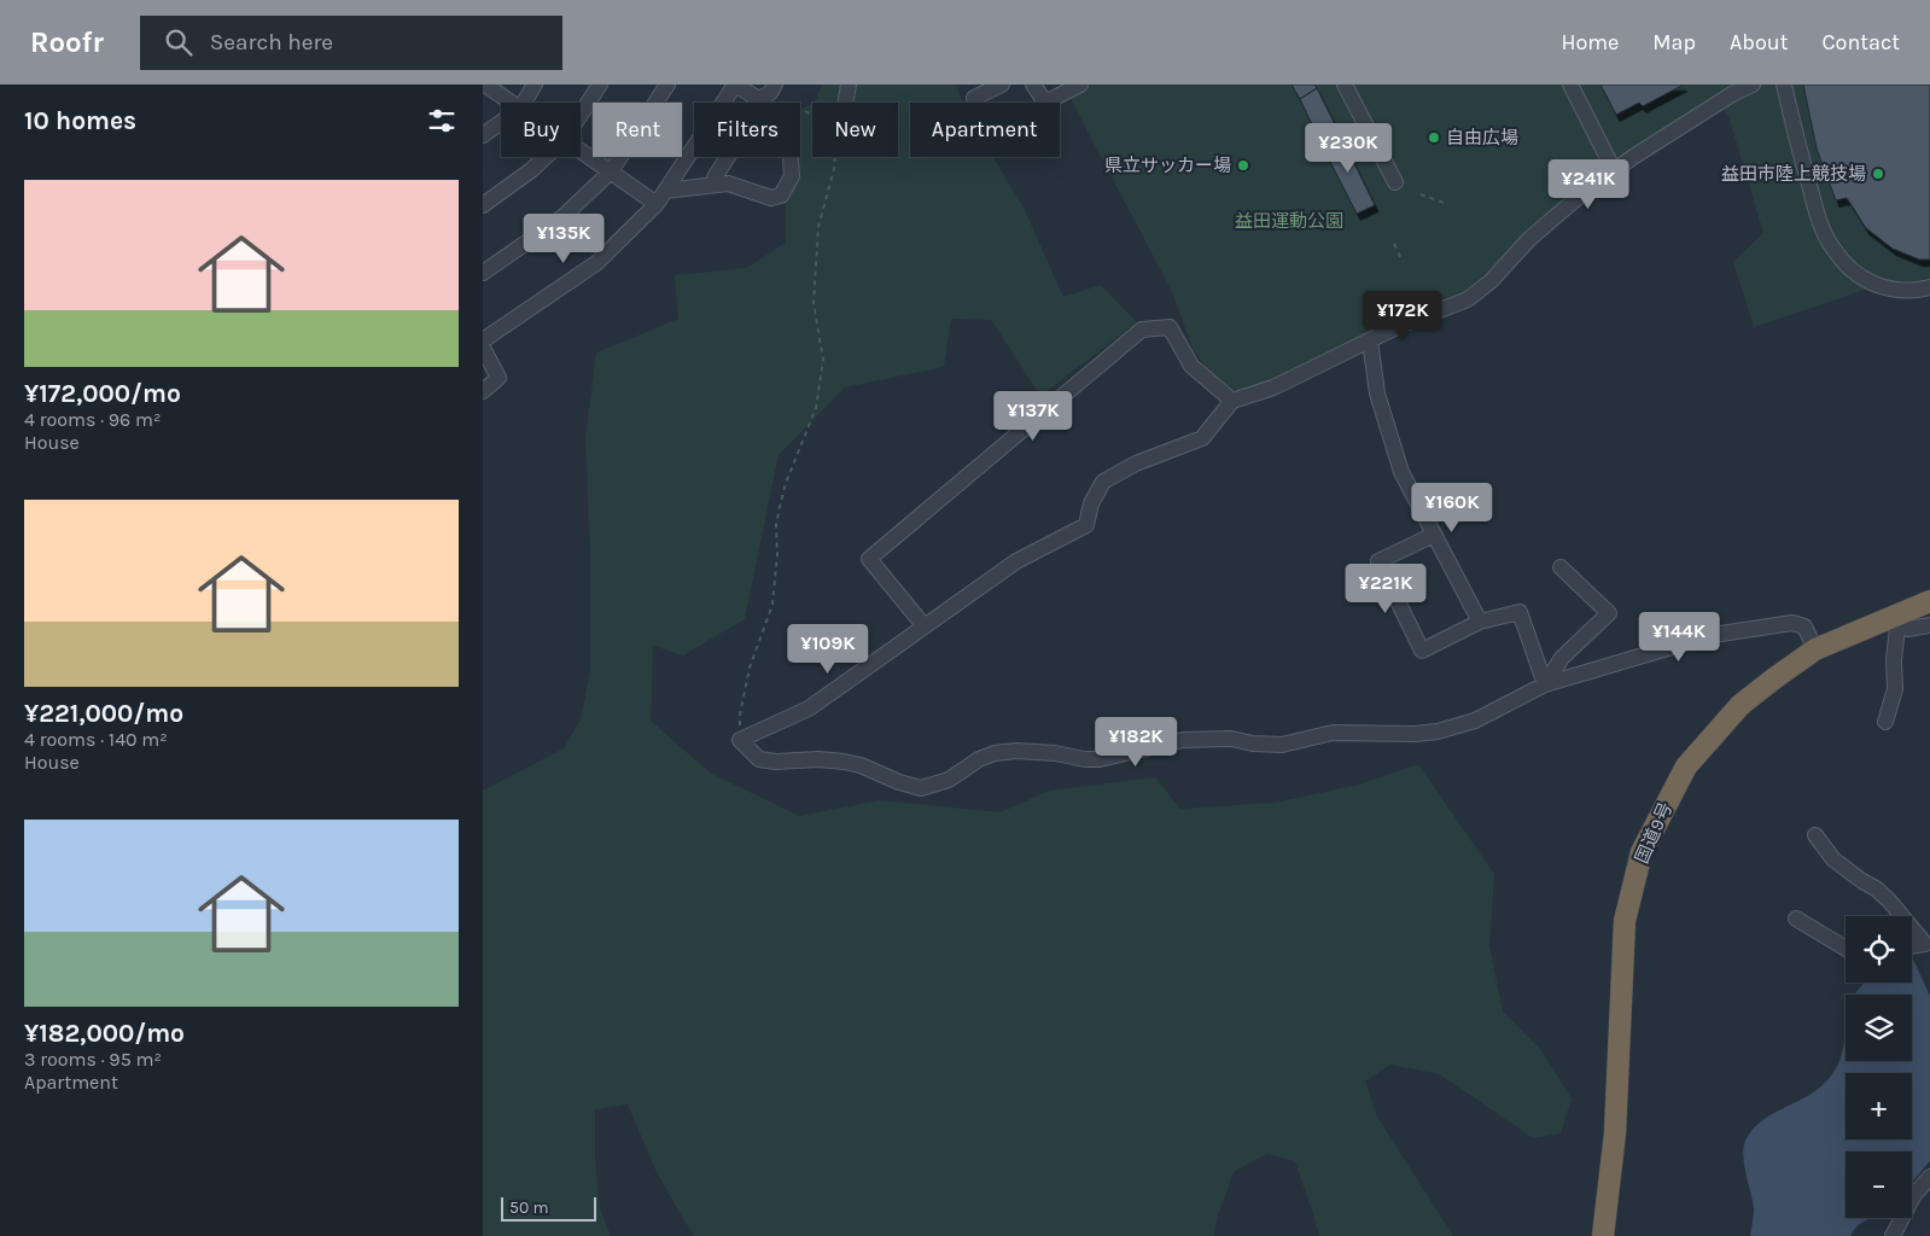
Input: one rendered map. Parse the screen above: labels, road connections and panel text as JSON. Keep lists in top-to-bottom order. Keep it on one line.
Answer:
{"streets":{"highway":["国道9号"]},"parks":["益田運動公園"],"places":["自由広場","県立サッカー場","益田市陸上競技場"],"scale_bar":"50 m","page":{"header":"Roofr","search":"Search here","nav":["Home","Map","About","Contact"],"heading":"10 homes","chip":["Buy","Rent","Filters","New","Apartment"],"price":["¥230K","¥241K","¥135K","¥172K","¥137K","¥160K","¥221K","¥144K","¥109K","¥182K"],"list":[{"name":"¥172,000/mo","note":"4 rooms · 96 m² · House"},{"name":"¥221,000/mo","note":"4 rooms · 140 m² · House"},{"name":"¥182,000/mo","note":"3 rooms · 95 m² · Apartment"}],"map_buttons":["+","−"],"scale":"50 m"}}
